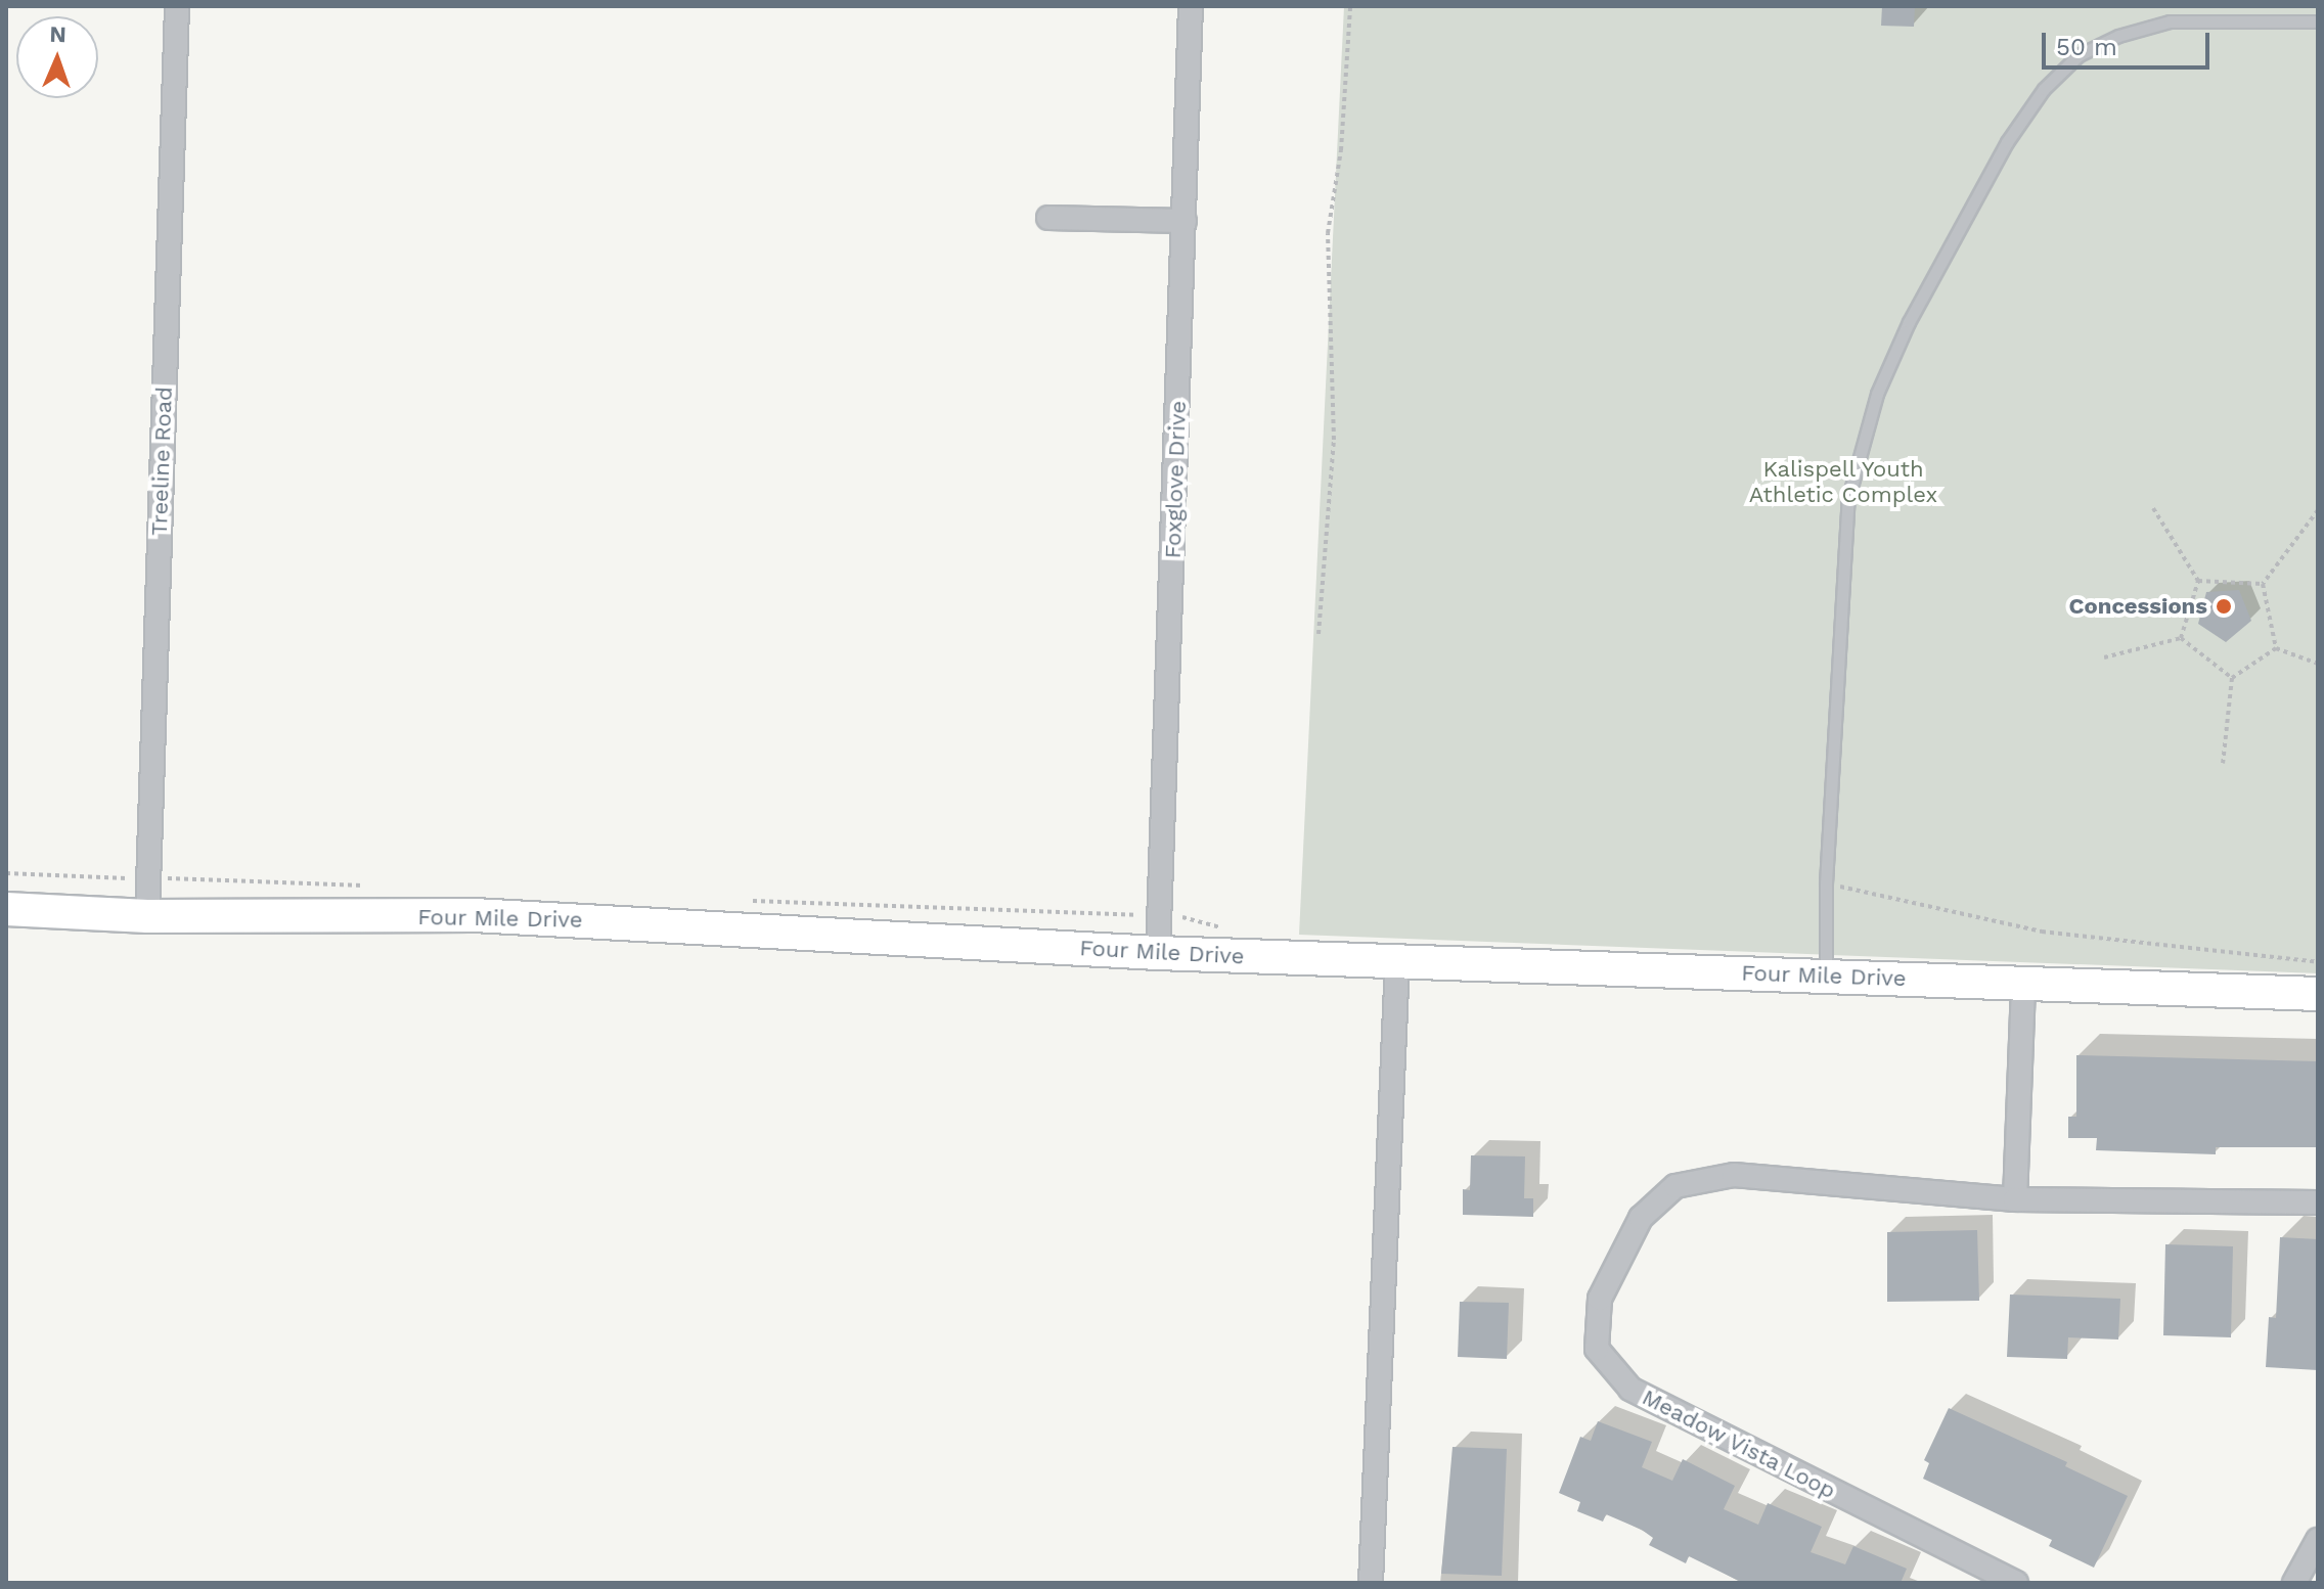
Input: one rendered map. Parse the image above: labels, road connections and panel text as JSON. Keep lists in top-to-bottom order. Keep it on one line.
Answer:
{"streets":{"street":["Treeline Road","Foxglove Drive","Four Mile Drive","Meadow Vista Loop"]},"crossings":[["Treeline Road","Four Mile Drive"],["Foxglove Drive","Four Mile Drive"]],"parks":["Kalispell Youth Athletic Complex"],"places":["Concessions"],"scale_bar":"50 m","north":"top"}
